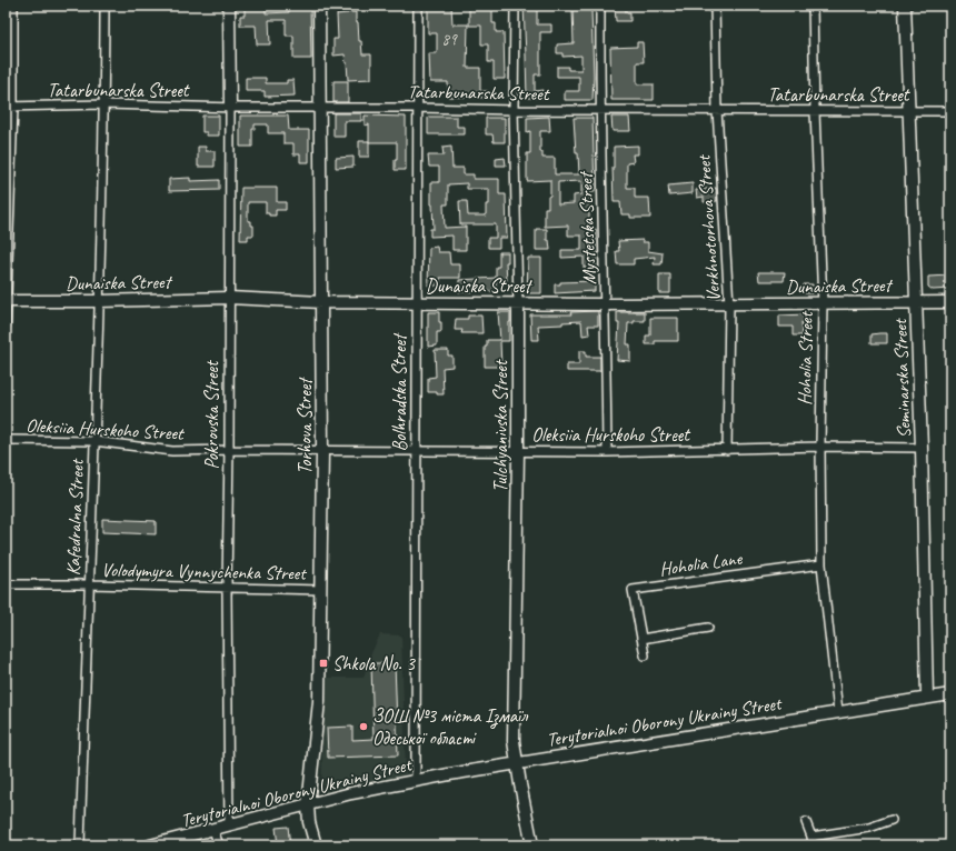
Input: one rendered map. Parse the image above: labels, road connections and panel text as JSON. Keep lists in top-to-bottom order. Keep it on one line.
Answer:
{"streets":{"street":["Tatarbunarska Street","Mystetska Street","Verkhnotorhova Street","Dunaiska Street","Hoholia Street","Seminarska Street","Bolhradska Street","Pokrovska Street","Torhova Street","Tulchyanivska Street","Oleksiia Hurskoho Street","Kafedralna Street","Hoholia Lane","Volodymyra Vynnychenka Street","Terytorialnoi Oborony Ukrainy Street"]},"crossings":[["Tatarbunarska Street","Mystetska Street"],["Tatarbunarska Street","Verkhnotorhova Street"],["Tatarbunarska Street","Hoholia Street"],["Tatarbunarska Street","Seminarska Street"],["Tatarbunarska Street","Bolhradska Street"],["Tatarbunarska Street","Pokrovska Street"],["Tatarbunarska Street","Torhova Street"],["Tatarbunarska Street","Tulchyanivska Street"],["Tatarbunarska Street","Kafedralna Street"],["Mystetska Street","Dunaiska Street"],["Mystetska Street","Oleksiia Hurskoho Street"],["Verkhnotorhova Street","Dunaiska Street"],["Verkhnotorhova Street","Oleksiia Hurskoho Street"],["Dunaiska Street","Hoholia Street"],["Dunaiska Street","Seminarska Street"],["Dunaiska Street","Bolhradska Street"],["Dunaiska Street","Pokrovska Street"],["Dunaiska Street","Torhova Street"],["Dunaiska Street","Tulchyanivska Street"],["Dunaiska Street","Kafedralna Street"],["Hoholia Street","Oleksiia Hurskoho Street"],["Hoholia Street","Hoholia Lane"],["Hoholia Street","Terytorialnoi Oborony Ukrainy Street"],["Seminarska Street","Oleksiia Hurskoho Street"],["Seminarska Street","Terytorialnoi Oborony Ukrainy Street"],["Bolhradska Street","Oleksiia Hurskoho Street"],["Bolhradska Street","Terytorialnoi Oborony Ukrainy Street"],["Pokrovska Street","Oleksiia Hurskoho Street"],["Pokrovska Street","Volodymyra Vynnychenka Street"],["Pokrovska Street","Terytorialnoi Oborony Ukrainy Street"],["Torhova Street","Oleksiia Hurskoho Street"],["Torhova Street","Volodymyra Vynnychenka Street"],["Torhova Street","Terytorialnoi Oborony Ukrainy Street"],["Tulchyanivska Street","Oleksiia Hurskoho Street"],["Tulchyanivska Street","Terytorialnoi Oborony Ukrainy Street"],["Oleksiia Hurskoho Street","Kafedralna Street"],["Kafedralna Street","Volodymyra Vynnychenka Street"]],"places":{"transit":["Shkola No. 3"],"other":["ЗОШ №3 міста Ізмаїл Одеської області"]},"house_numbers":["89"]}
